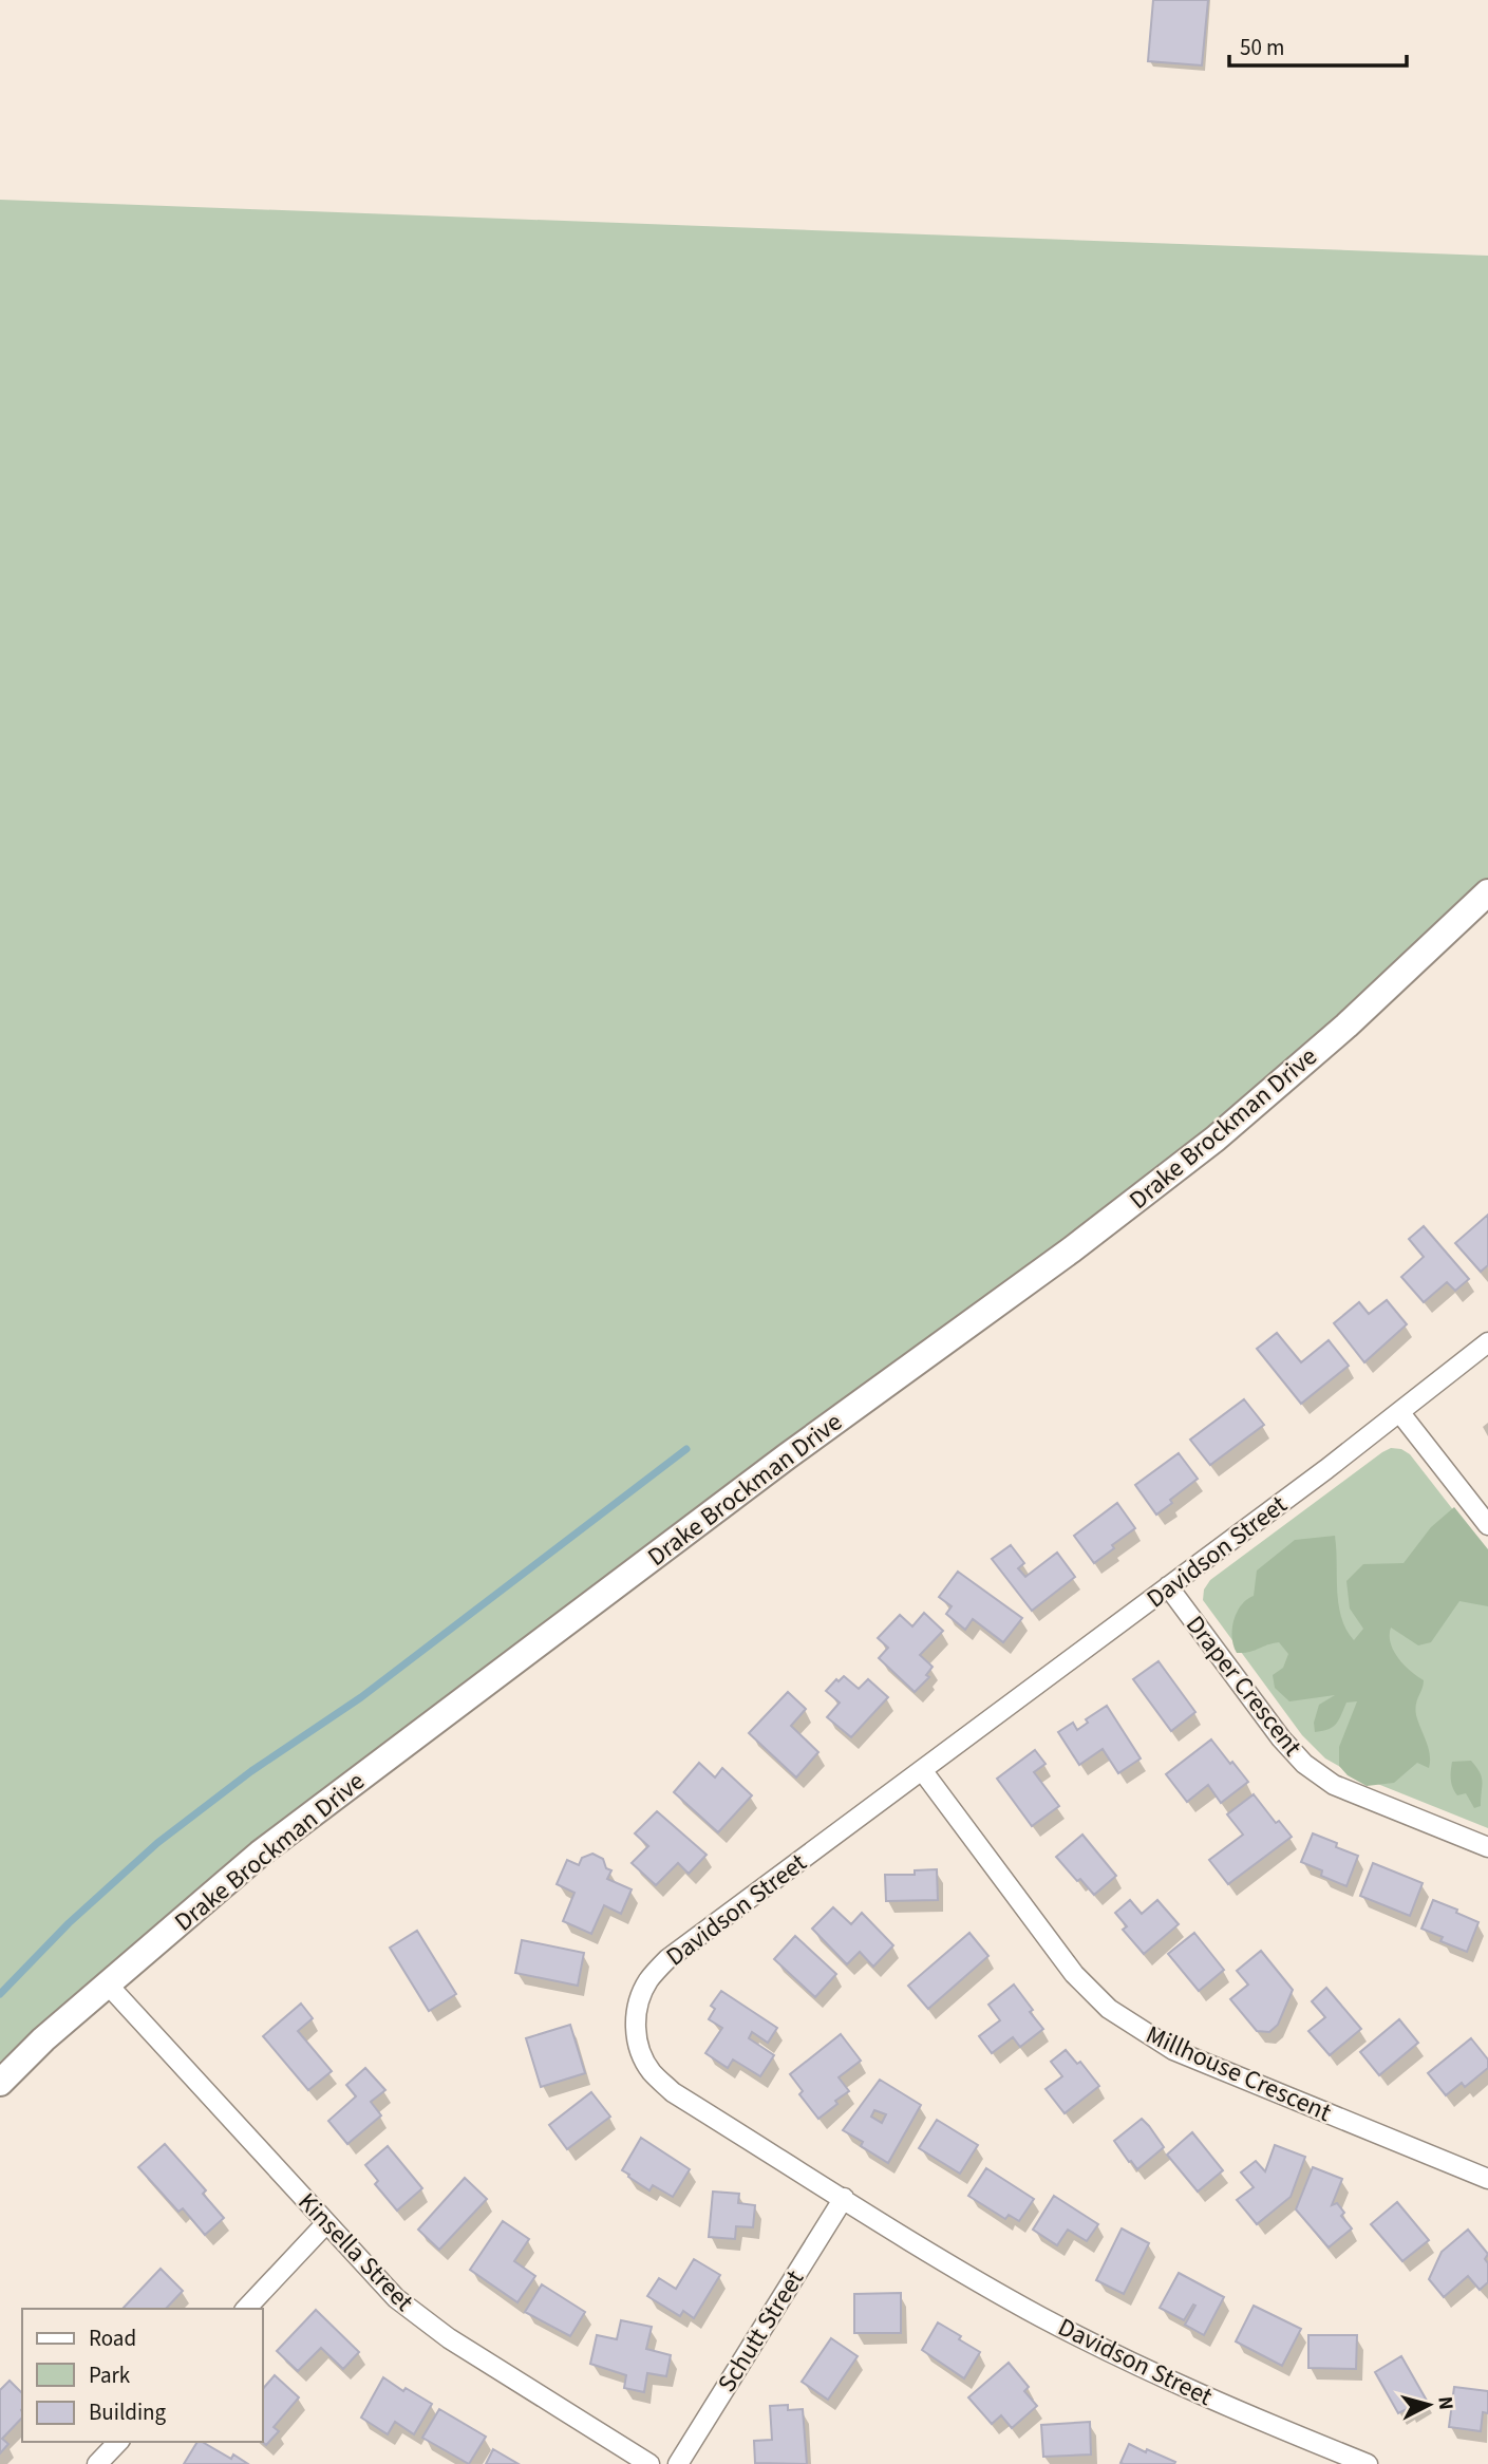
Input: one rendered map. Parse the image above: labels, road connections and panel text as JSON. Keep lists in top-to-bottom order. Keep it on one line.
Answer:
{"streets":{"main road":["Drake Brockman Drive"],"street":["Davidson Street","Draper Crescent","Millhouse Crescent","Kinsella Street","Schutt Street"]},"crossings":[["Drake Brockman Drive","Kinsella Street"],["Davidson Street","Draper Crescent"],["Davidson Street","Millhouse Crescent"],["Davidson Street","Schutt Street"]],"legend":["Road","Park","Building"],"scale_bar":"50 m","north":"right"}
